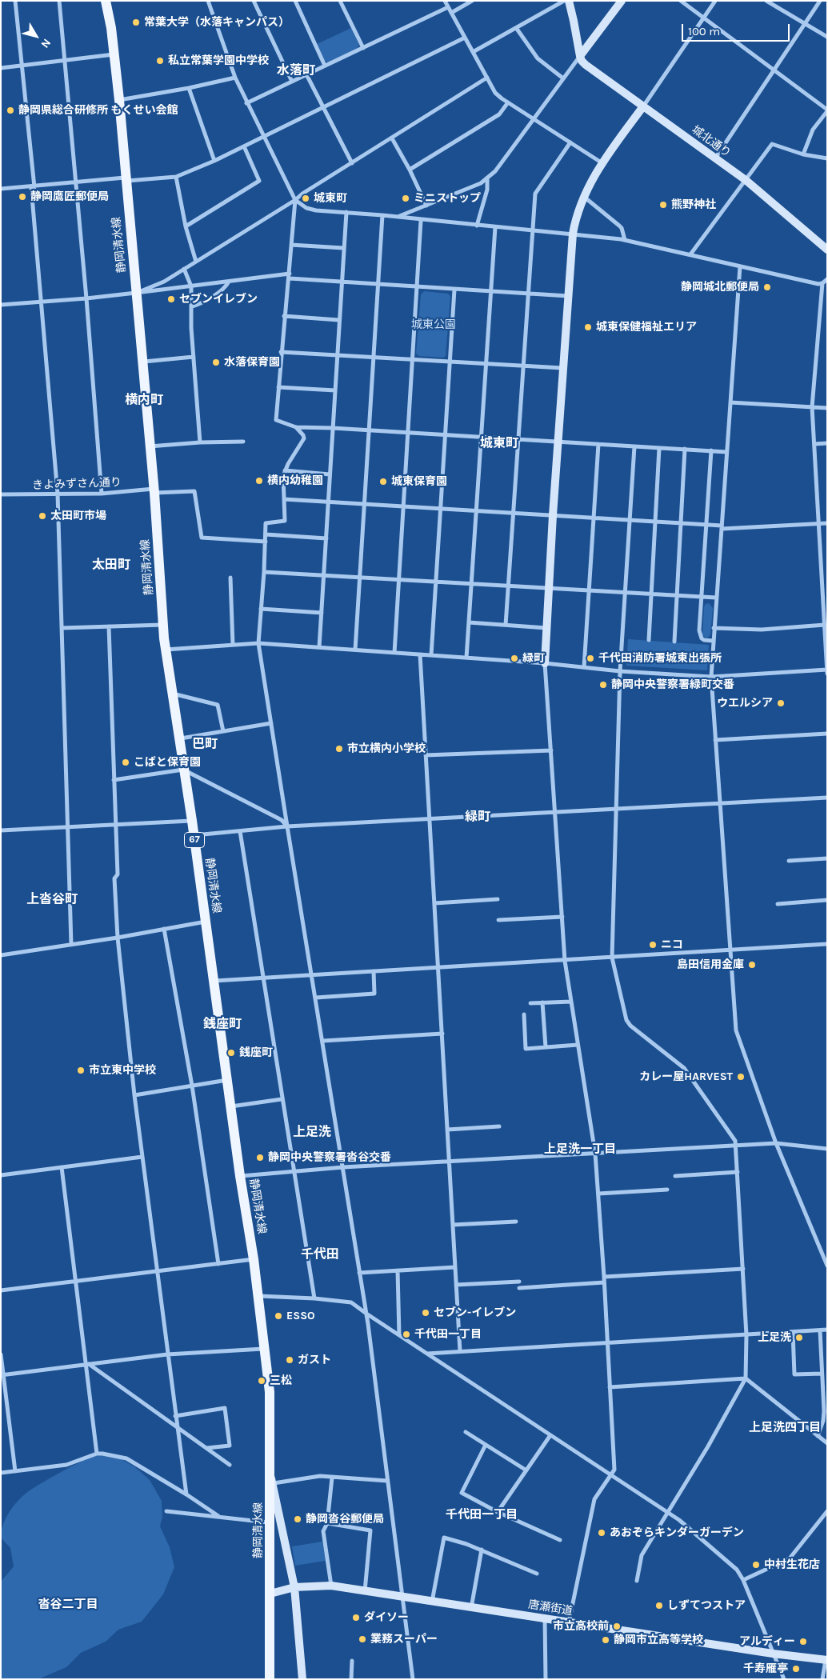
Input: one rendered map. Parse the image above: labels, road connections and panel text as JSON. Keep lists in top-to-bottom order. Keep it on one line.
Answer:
{"streets":{"main road":["静岡清水線","67"],"street":["城北通り","きよみずさん通り","唐瀬街道"]},"crossings":[["静岡清水線","きよみずさん通り"],["静岡清水線","唐瀬街道"]],"districts":["水落町","横内町","城東町","太田町","巴町","緑町","上沓谷町","銭座町","上足洗","上足洗一丁目","千代田","上足洗四丁目","千代田一丁目","沓谷二丁目"],"parks":["城東公園"],"places":["常葉大学（水落キャンパス）","私立常葉学園中学校","静岡県総合研修所 もくせい会館","静岡鷹匠郵便局","城東町","ミニストップ","熊野神社","静岡城北郵便局","セブンイレブン","城東保健福祉エリア","水落保育園","横内幼稚園","城東保育園","太田町市場","緑町","千代田消防署城東出張所","静岡中央警察署緑町交番","ウエルシア","市立横内小学校","こばと保育園","ニコ","島田信用金庫","銭座町","市立東中学校","カレー屋HARVEST","静岡中央警察署沓谷交番","セブン-イレブン","ESSO","千代田一丁目","上足洗","ガスト","三松","静岡沓谷郵便局","あおぞらキンダーガーデン","中村生花店","しずてつストア","ダイソー","市立高校前","業務スーパー","静岡市立高等学校","アルディー","千寿雁亭"],"scale_bar":"100 m","north":"bottom right"}
